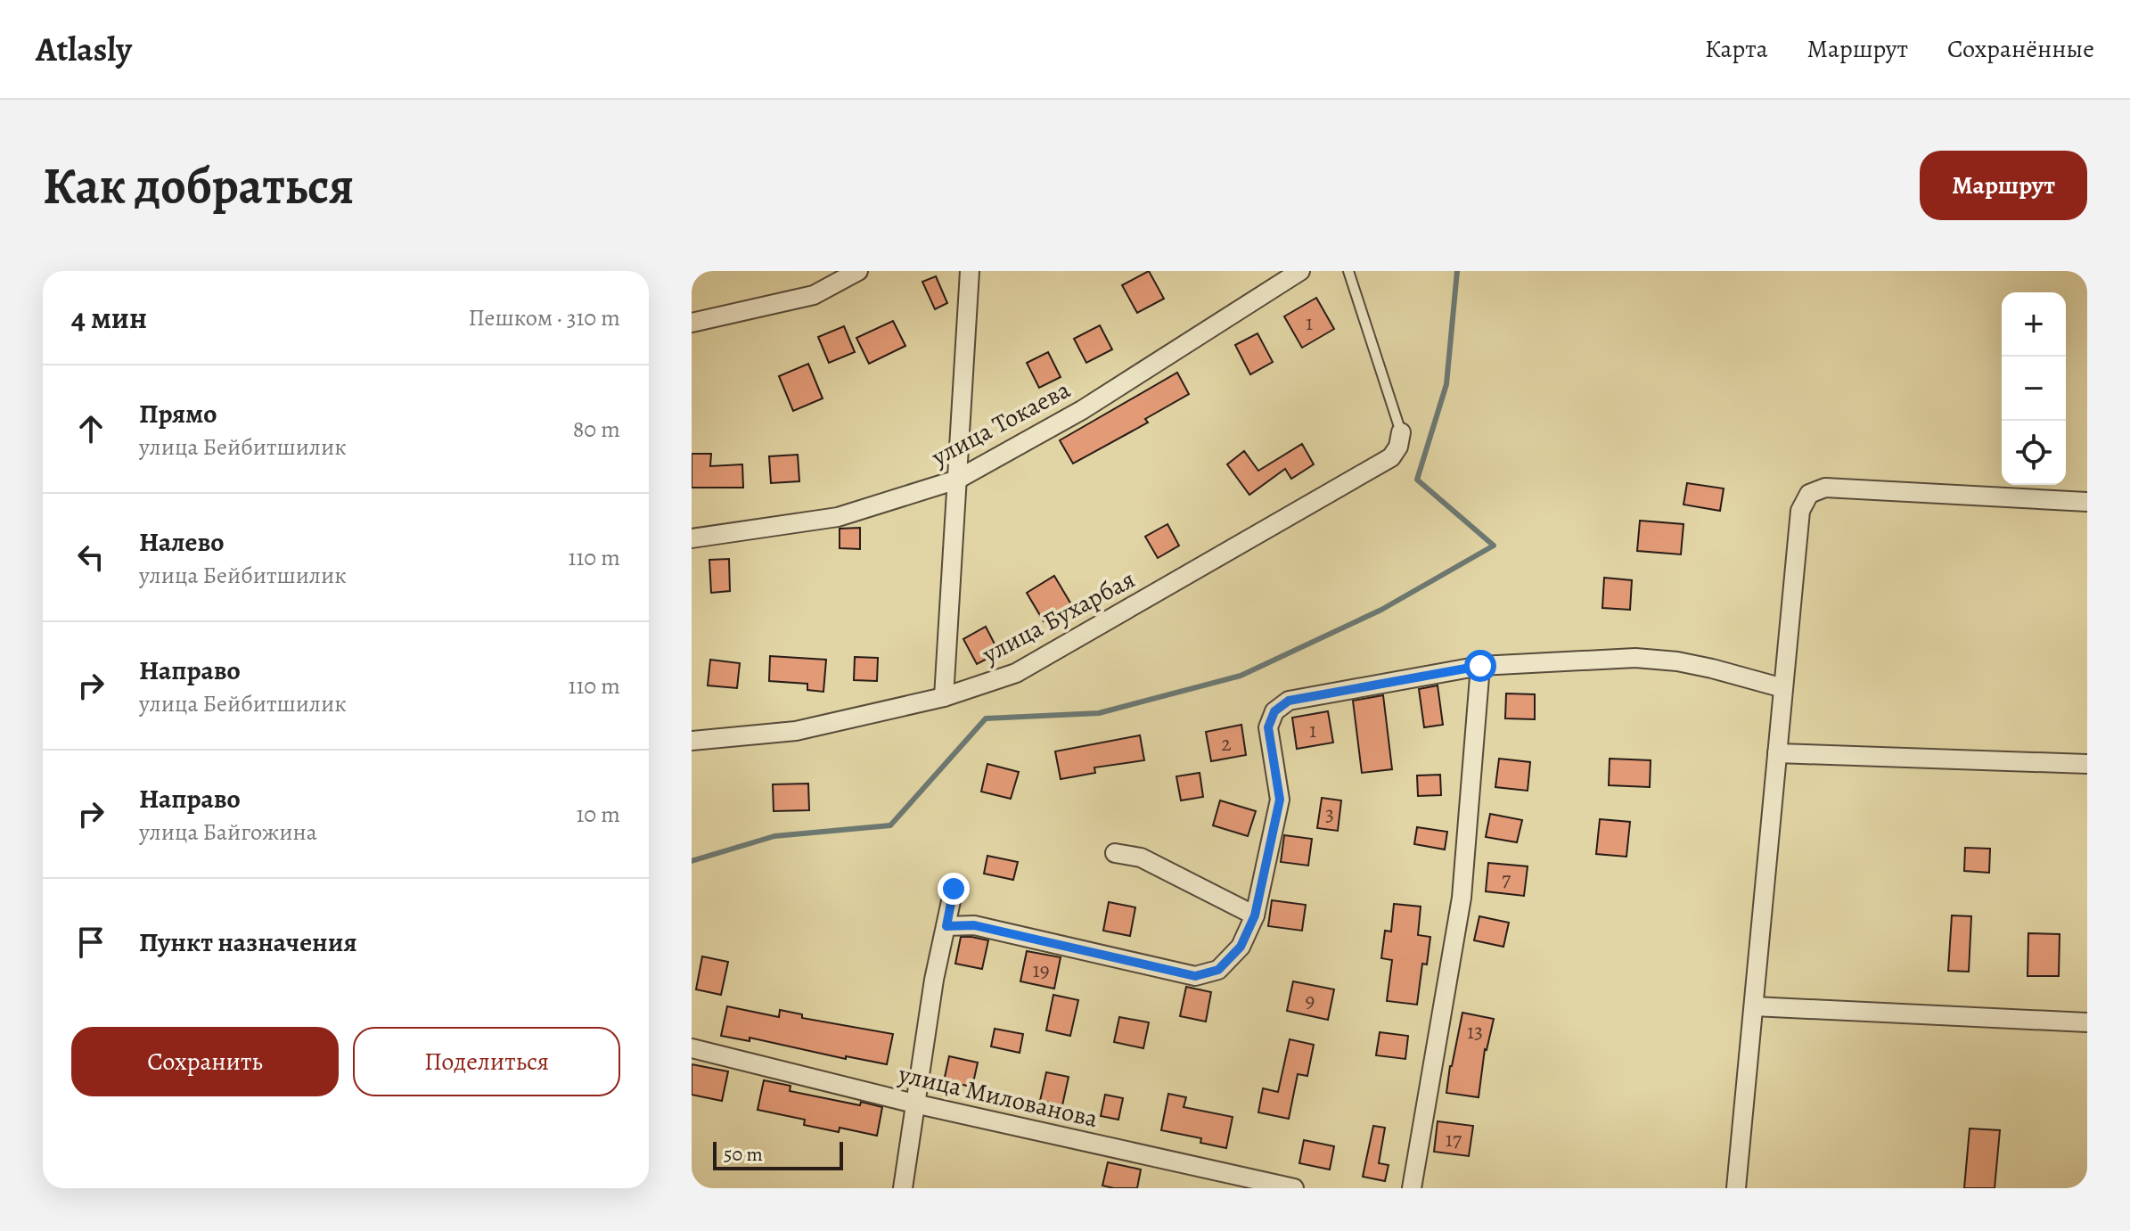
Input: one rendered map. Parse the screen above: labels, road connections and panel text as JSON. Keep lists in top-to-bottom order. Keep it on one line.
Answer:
{"streets":{"street":["улица Токаева","улица Бухарбая","улица Милованова"]},"house_numbers":["1","1","2","3","7","19","9","13","17"],"scale_bar":"50 m","page":{"header":"Atlasly","nav":["Карта","Маршрут","Сохранённые"],"buttons":["Маршрут",["Сохранить","Поделиться"]],"title":"Как добраться","heading":["4 мин","Пешком · 310 m"],"map_buttons":["+","−"],"list":[["Прямо","улица Бейбитшилик","80 m"],["Налево","улица Бейбитшилик","110 m"],["Направо","улица Бейбитшилик","110 m"],["Направо","улица Байгожина","10 m"],"Пункт назначения"],"scale":"50 m"}}
